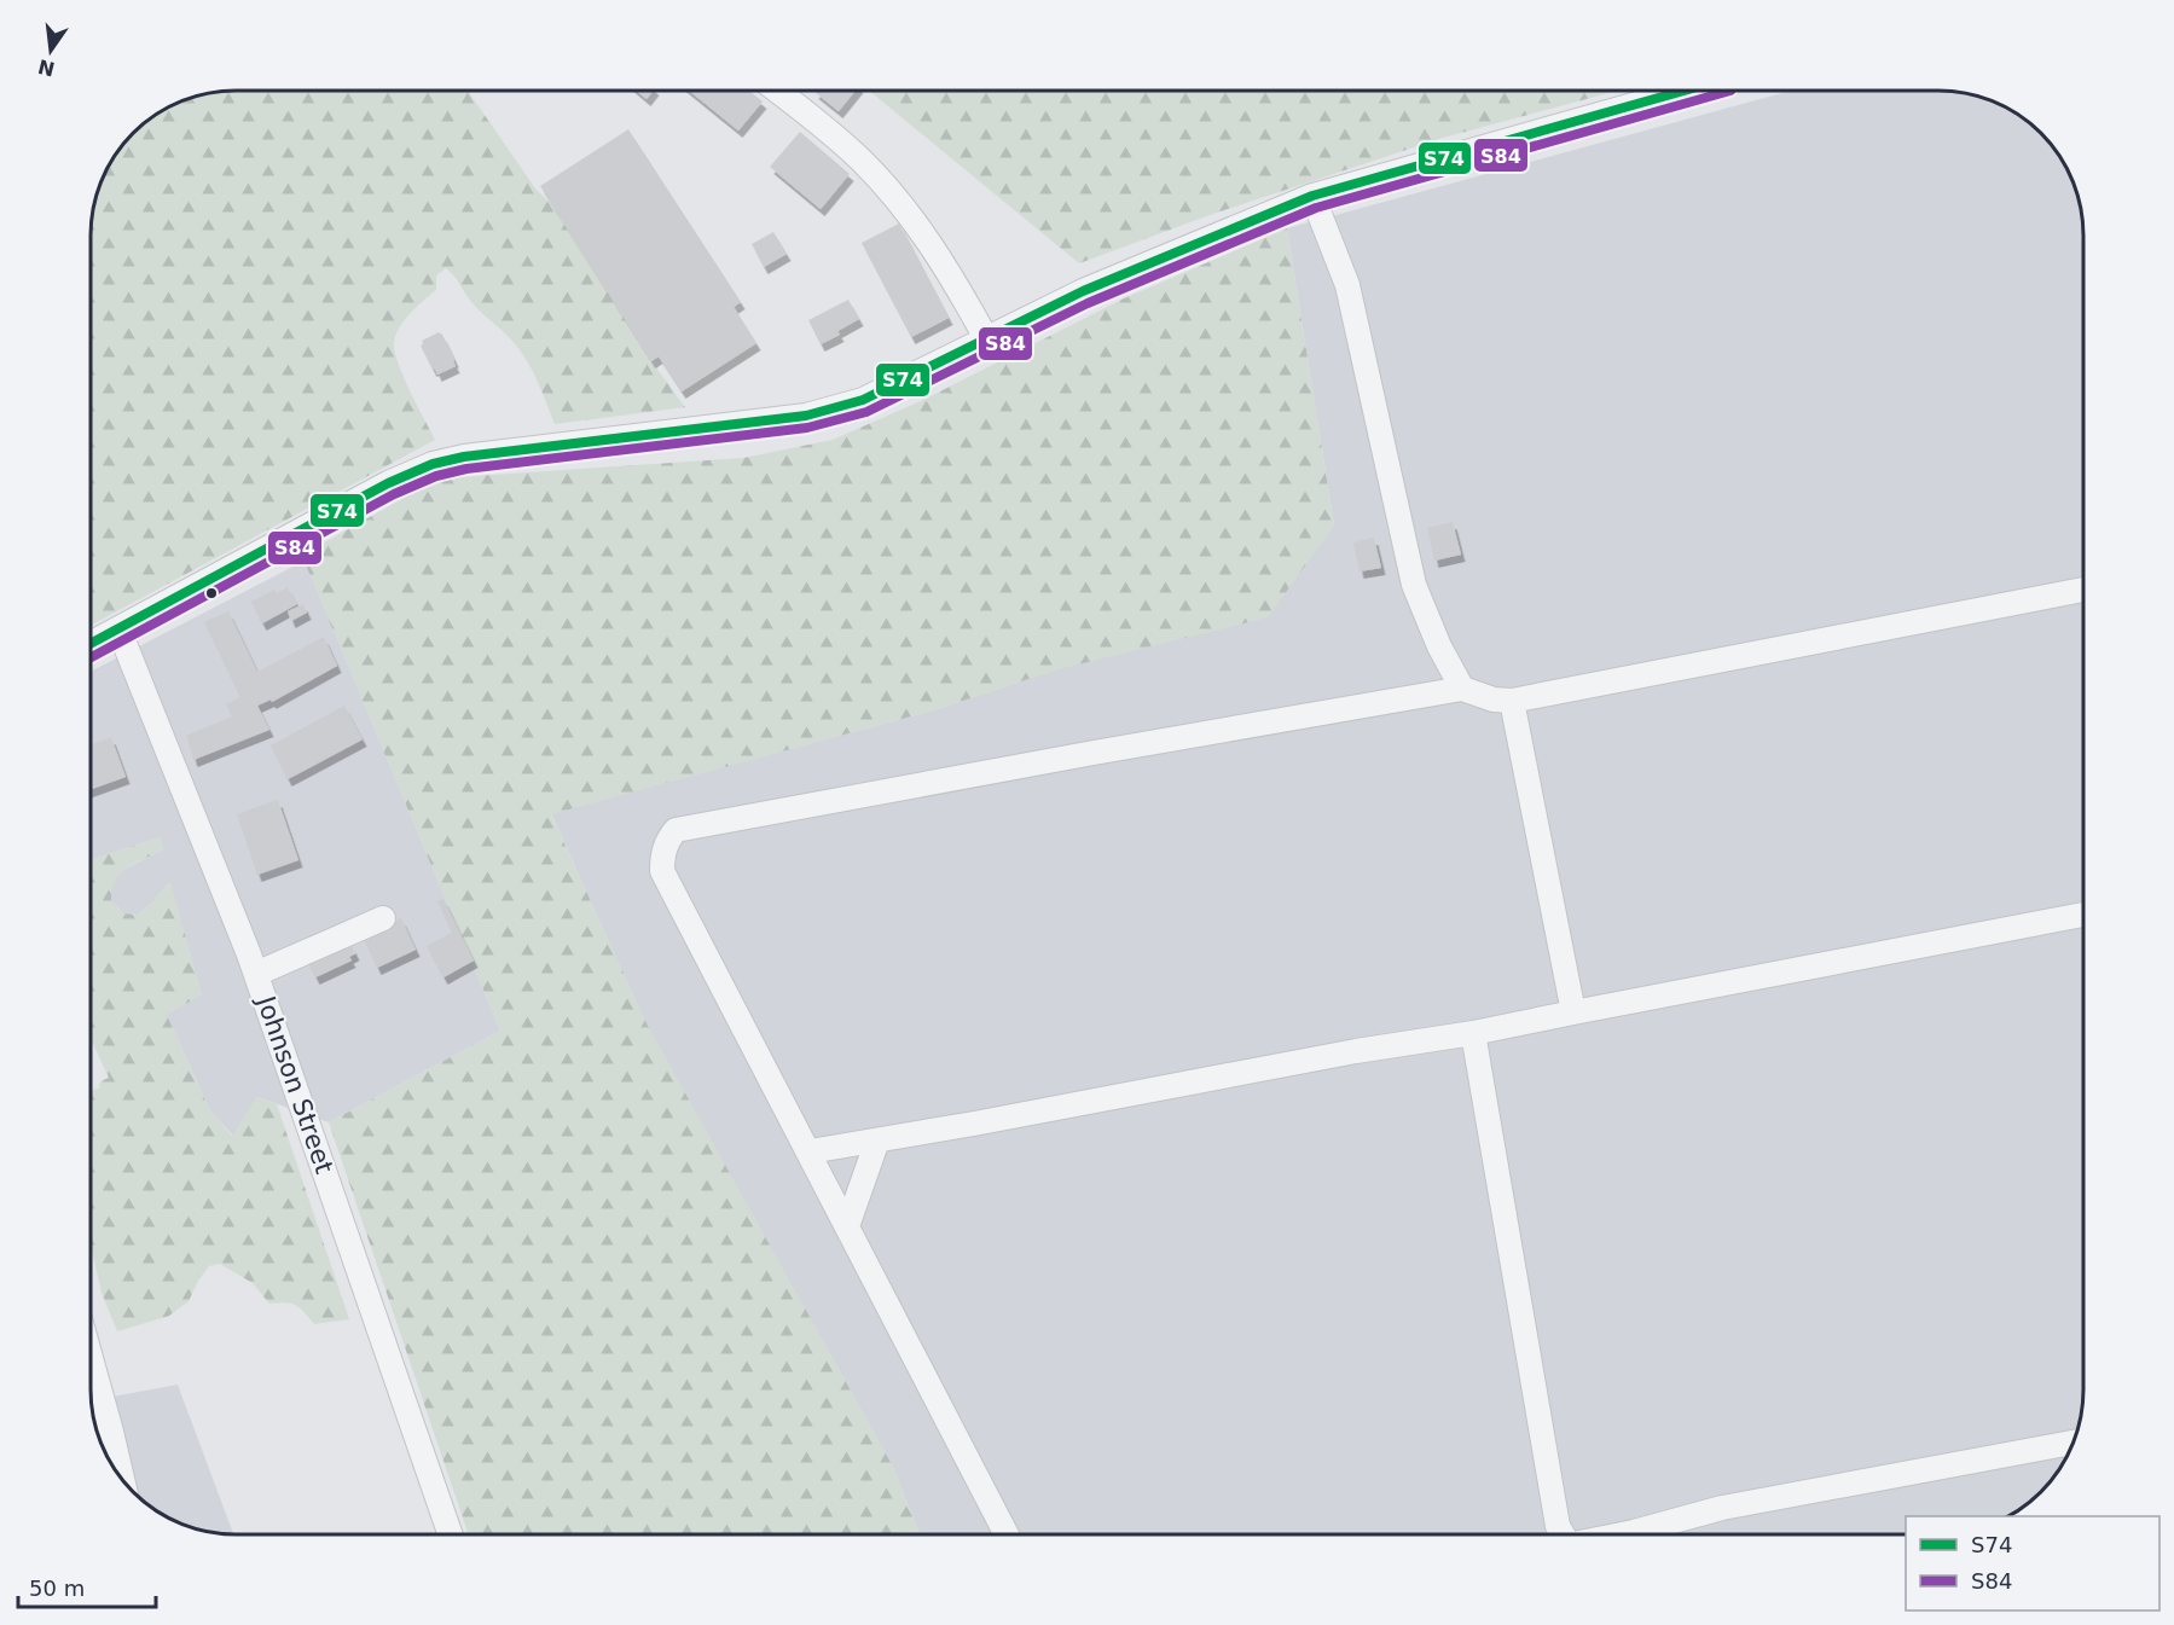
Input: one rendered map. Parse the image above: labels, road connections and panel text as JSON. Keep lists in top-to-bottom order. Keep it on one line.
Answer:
{"streets":{"street":["Johnson Street"]},"lines":["transit line S74","transit line S84"],"legend":["S74","S84"],"scale_bar":"50 m","north":"bottom"}
